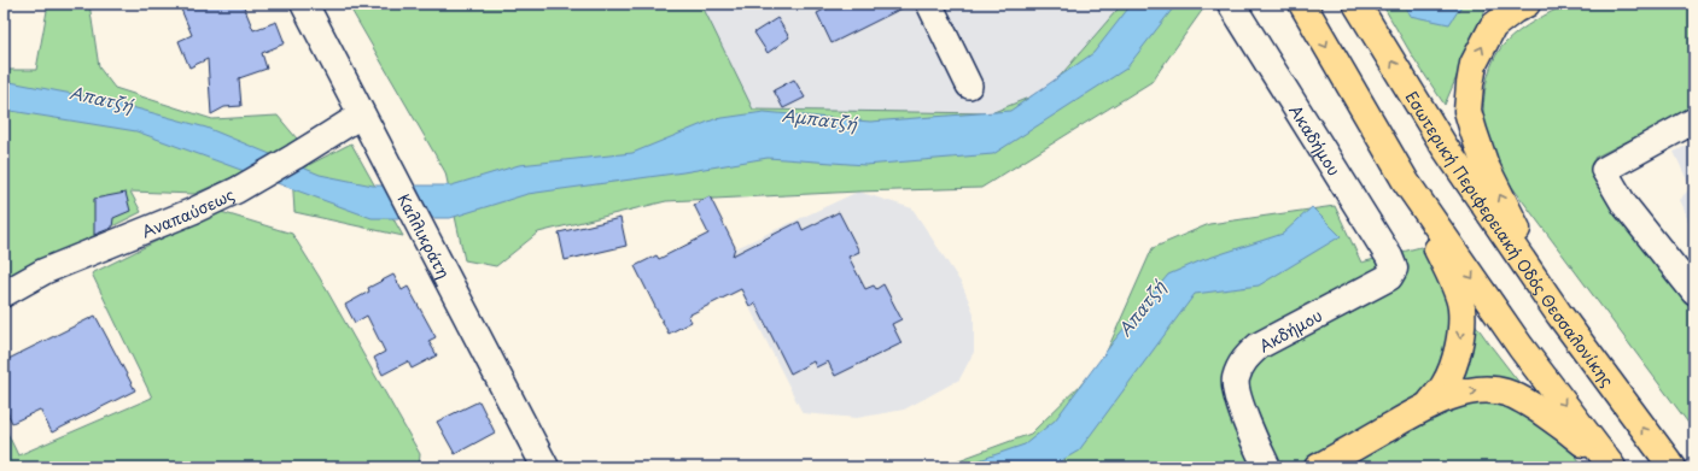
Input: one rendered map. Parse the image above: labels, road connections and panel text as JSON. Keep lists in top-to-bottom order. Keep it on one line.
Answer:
{"streets":{"highway":["Εσωτερική Περιφερειακή Οδός Θεσσαλονίκης"],"street":["Ακαδήμου","Αναπαύσεως","Καλλικράτη","Ακδήμου"]},"crossings":[["Ακαδήμου","Ακδήμου"],["Αναπαύσεως","Καλλικράτη"]],"water":["Απατζή","Αμπατζή"]}
